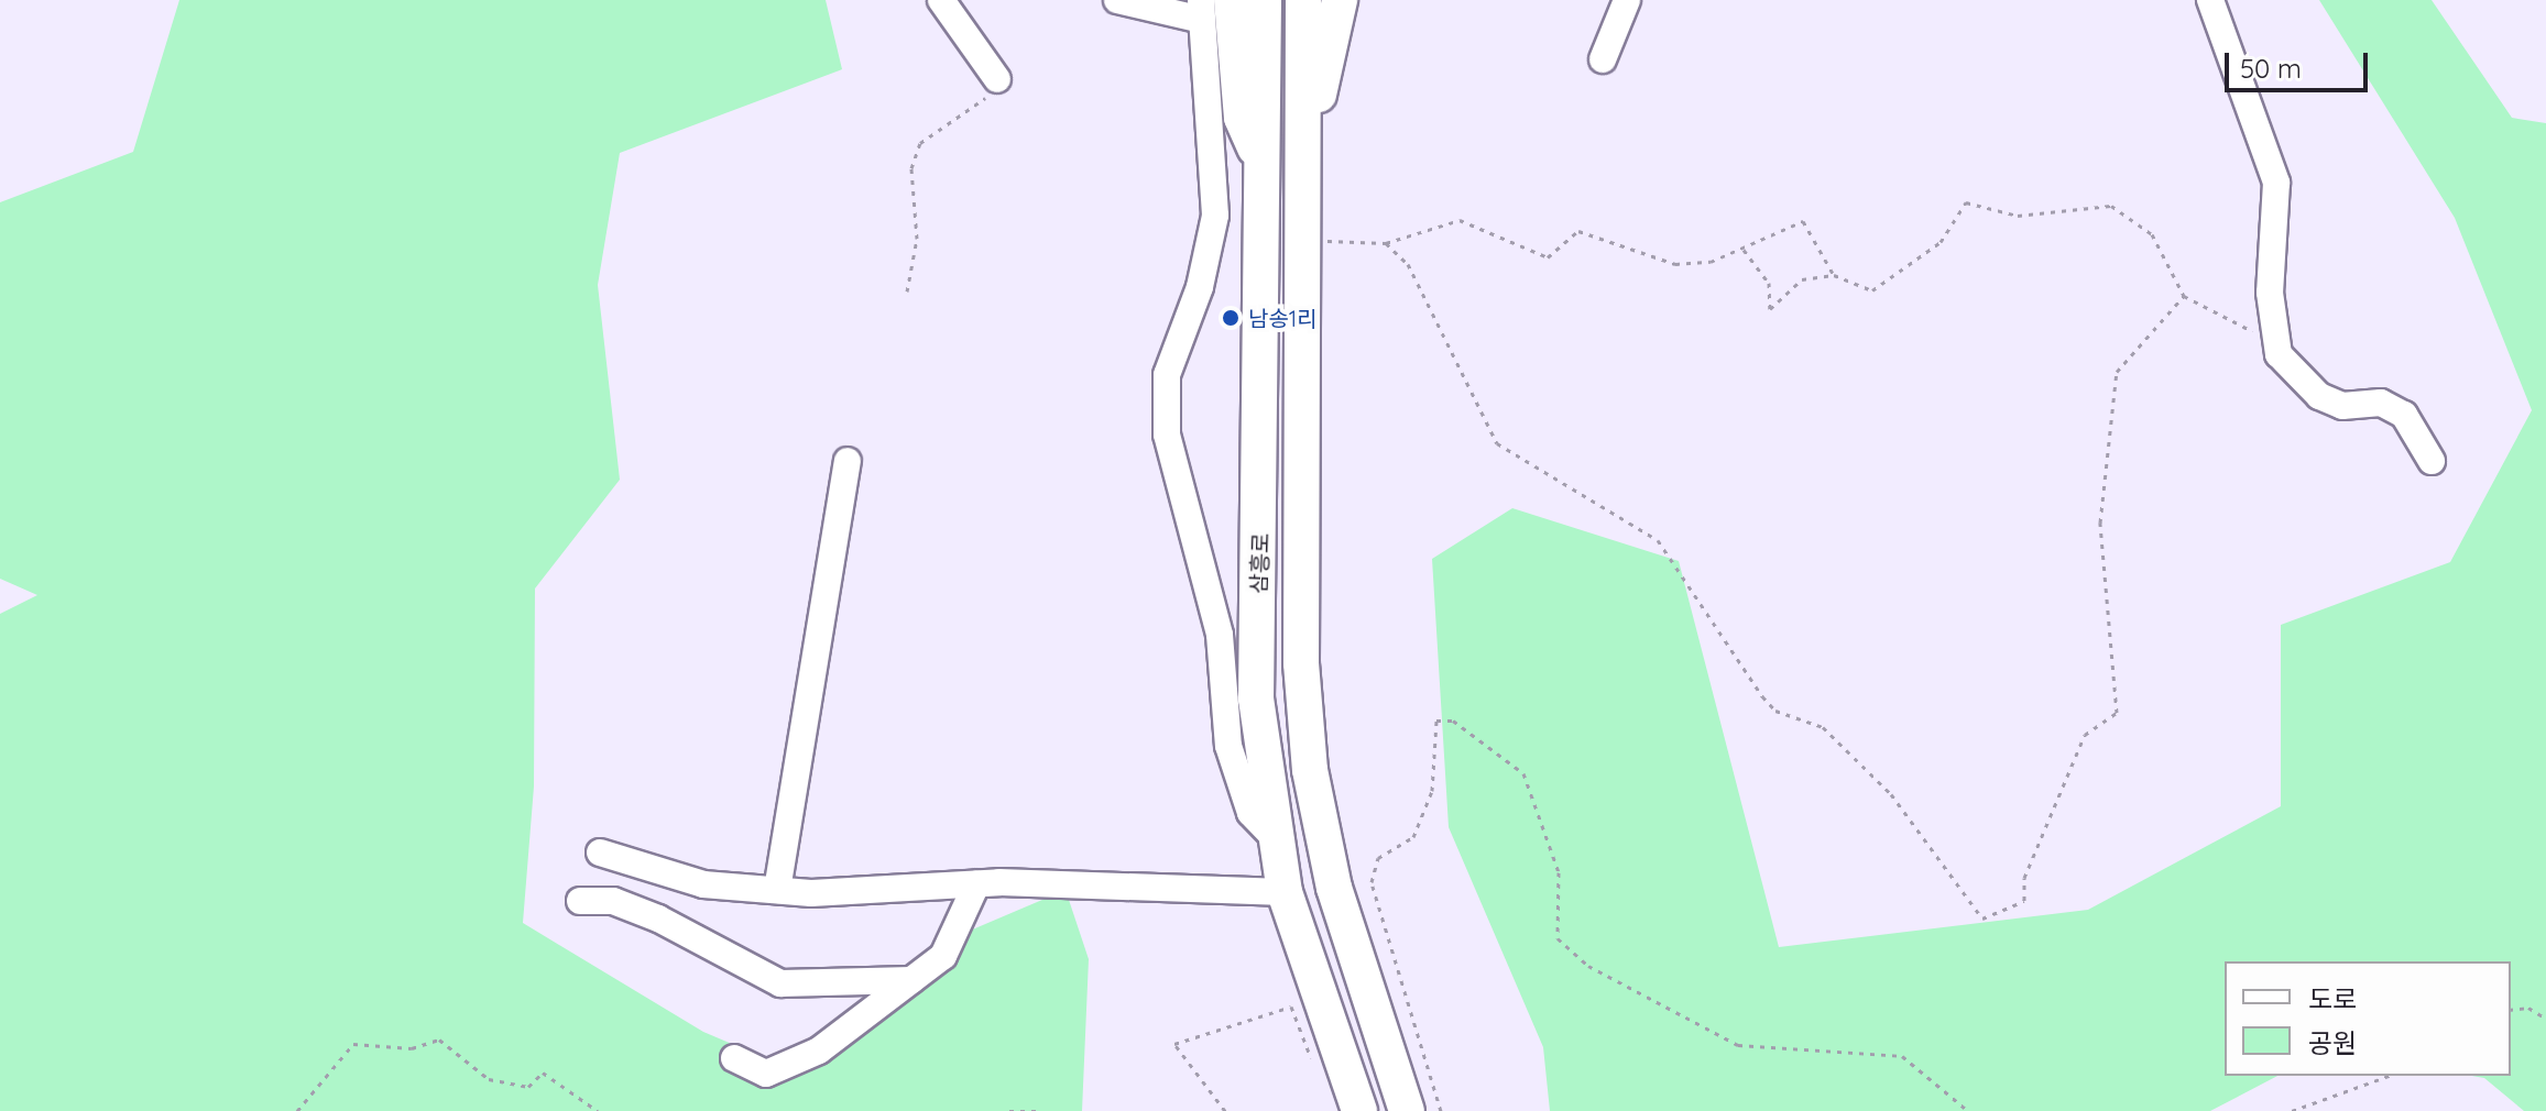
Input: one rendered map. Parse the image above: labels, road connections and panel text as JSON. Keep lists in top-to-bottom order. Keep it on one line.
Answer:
{"streets":{"main road":["삼흥로"]},"places":["남송1리"],"legend":["도로","공원"],"scale_bar":"50 m"}
